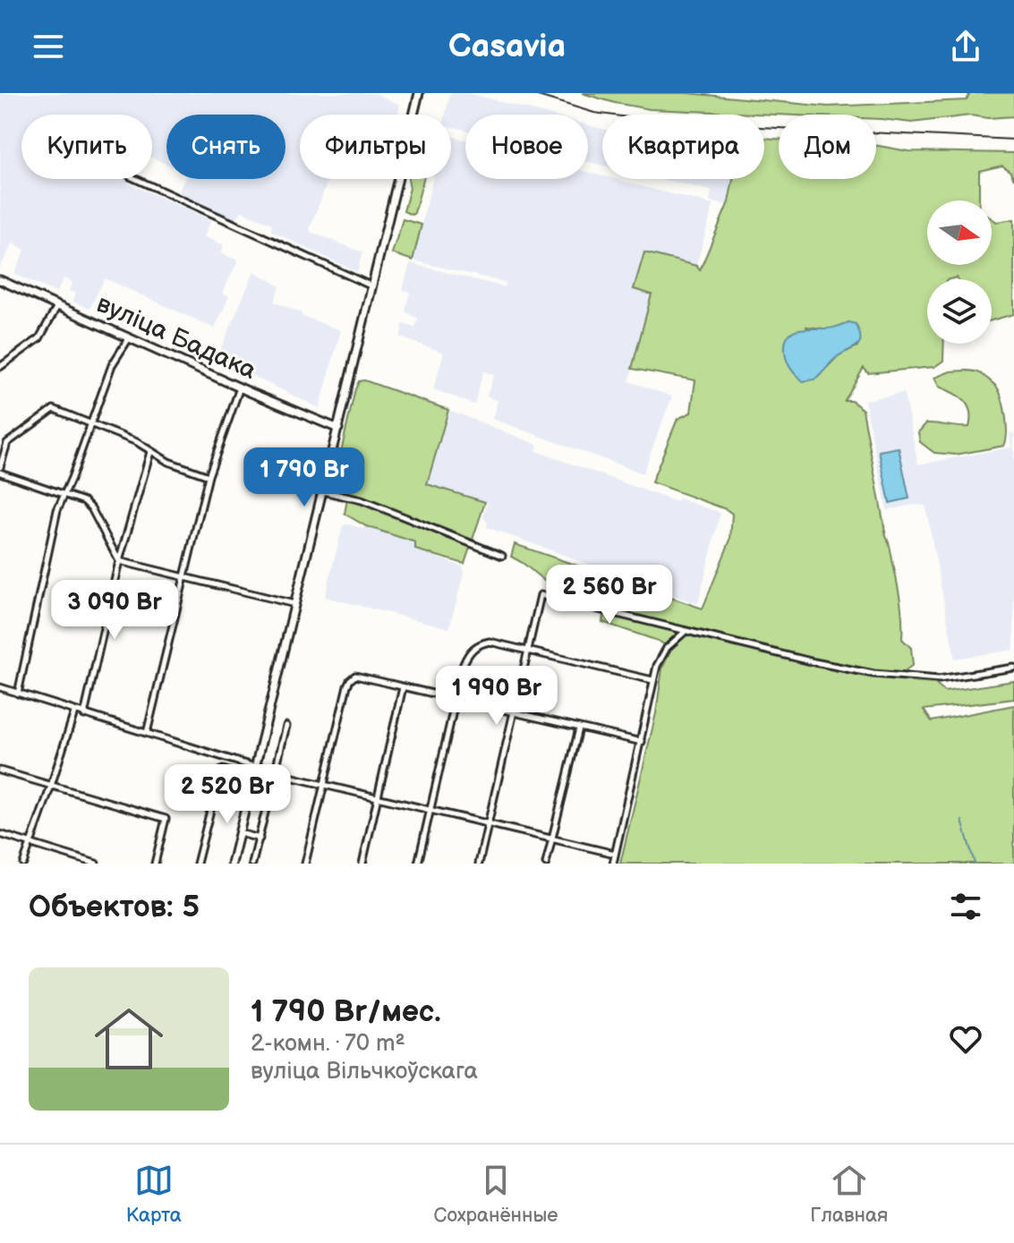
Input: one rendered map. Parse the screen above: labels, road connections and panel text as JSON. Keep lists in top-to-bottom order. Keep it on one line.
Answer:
{"streets":{"main road":["вуліца Бадака"]},"north":"right","page":{"header":"Casavia","chip":["Купить","Снять","Фильтры","Новое","Квартира","Дом"],"price":["1 790 Br","2 560 Br","3 090 Br","1 990 Br","2 520 Br"],"heading":"Объектов: 5","list":[{"name":"1 790 Br/мес.","note":"2-комн. · 70 m² · вуліца Вільчкоўскага"}],"tabs":["Карта","Сохранённые","Главная"]}}
